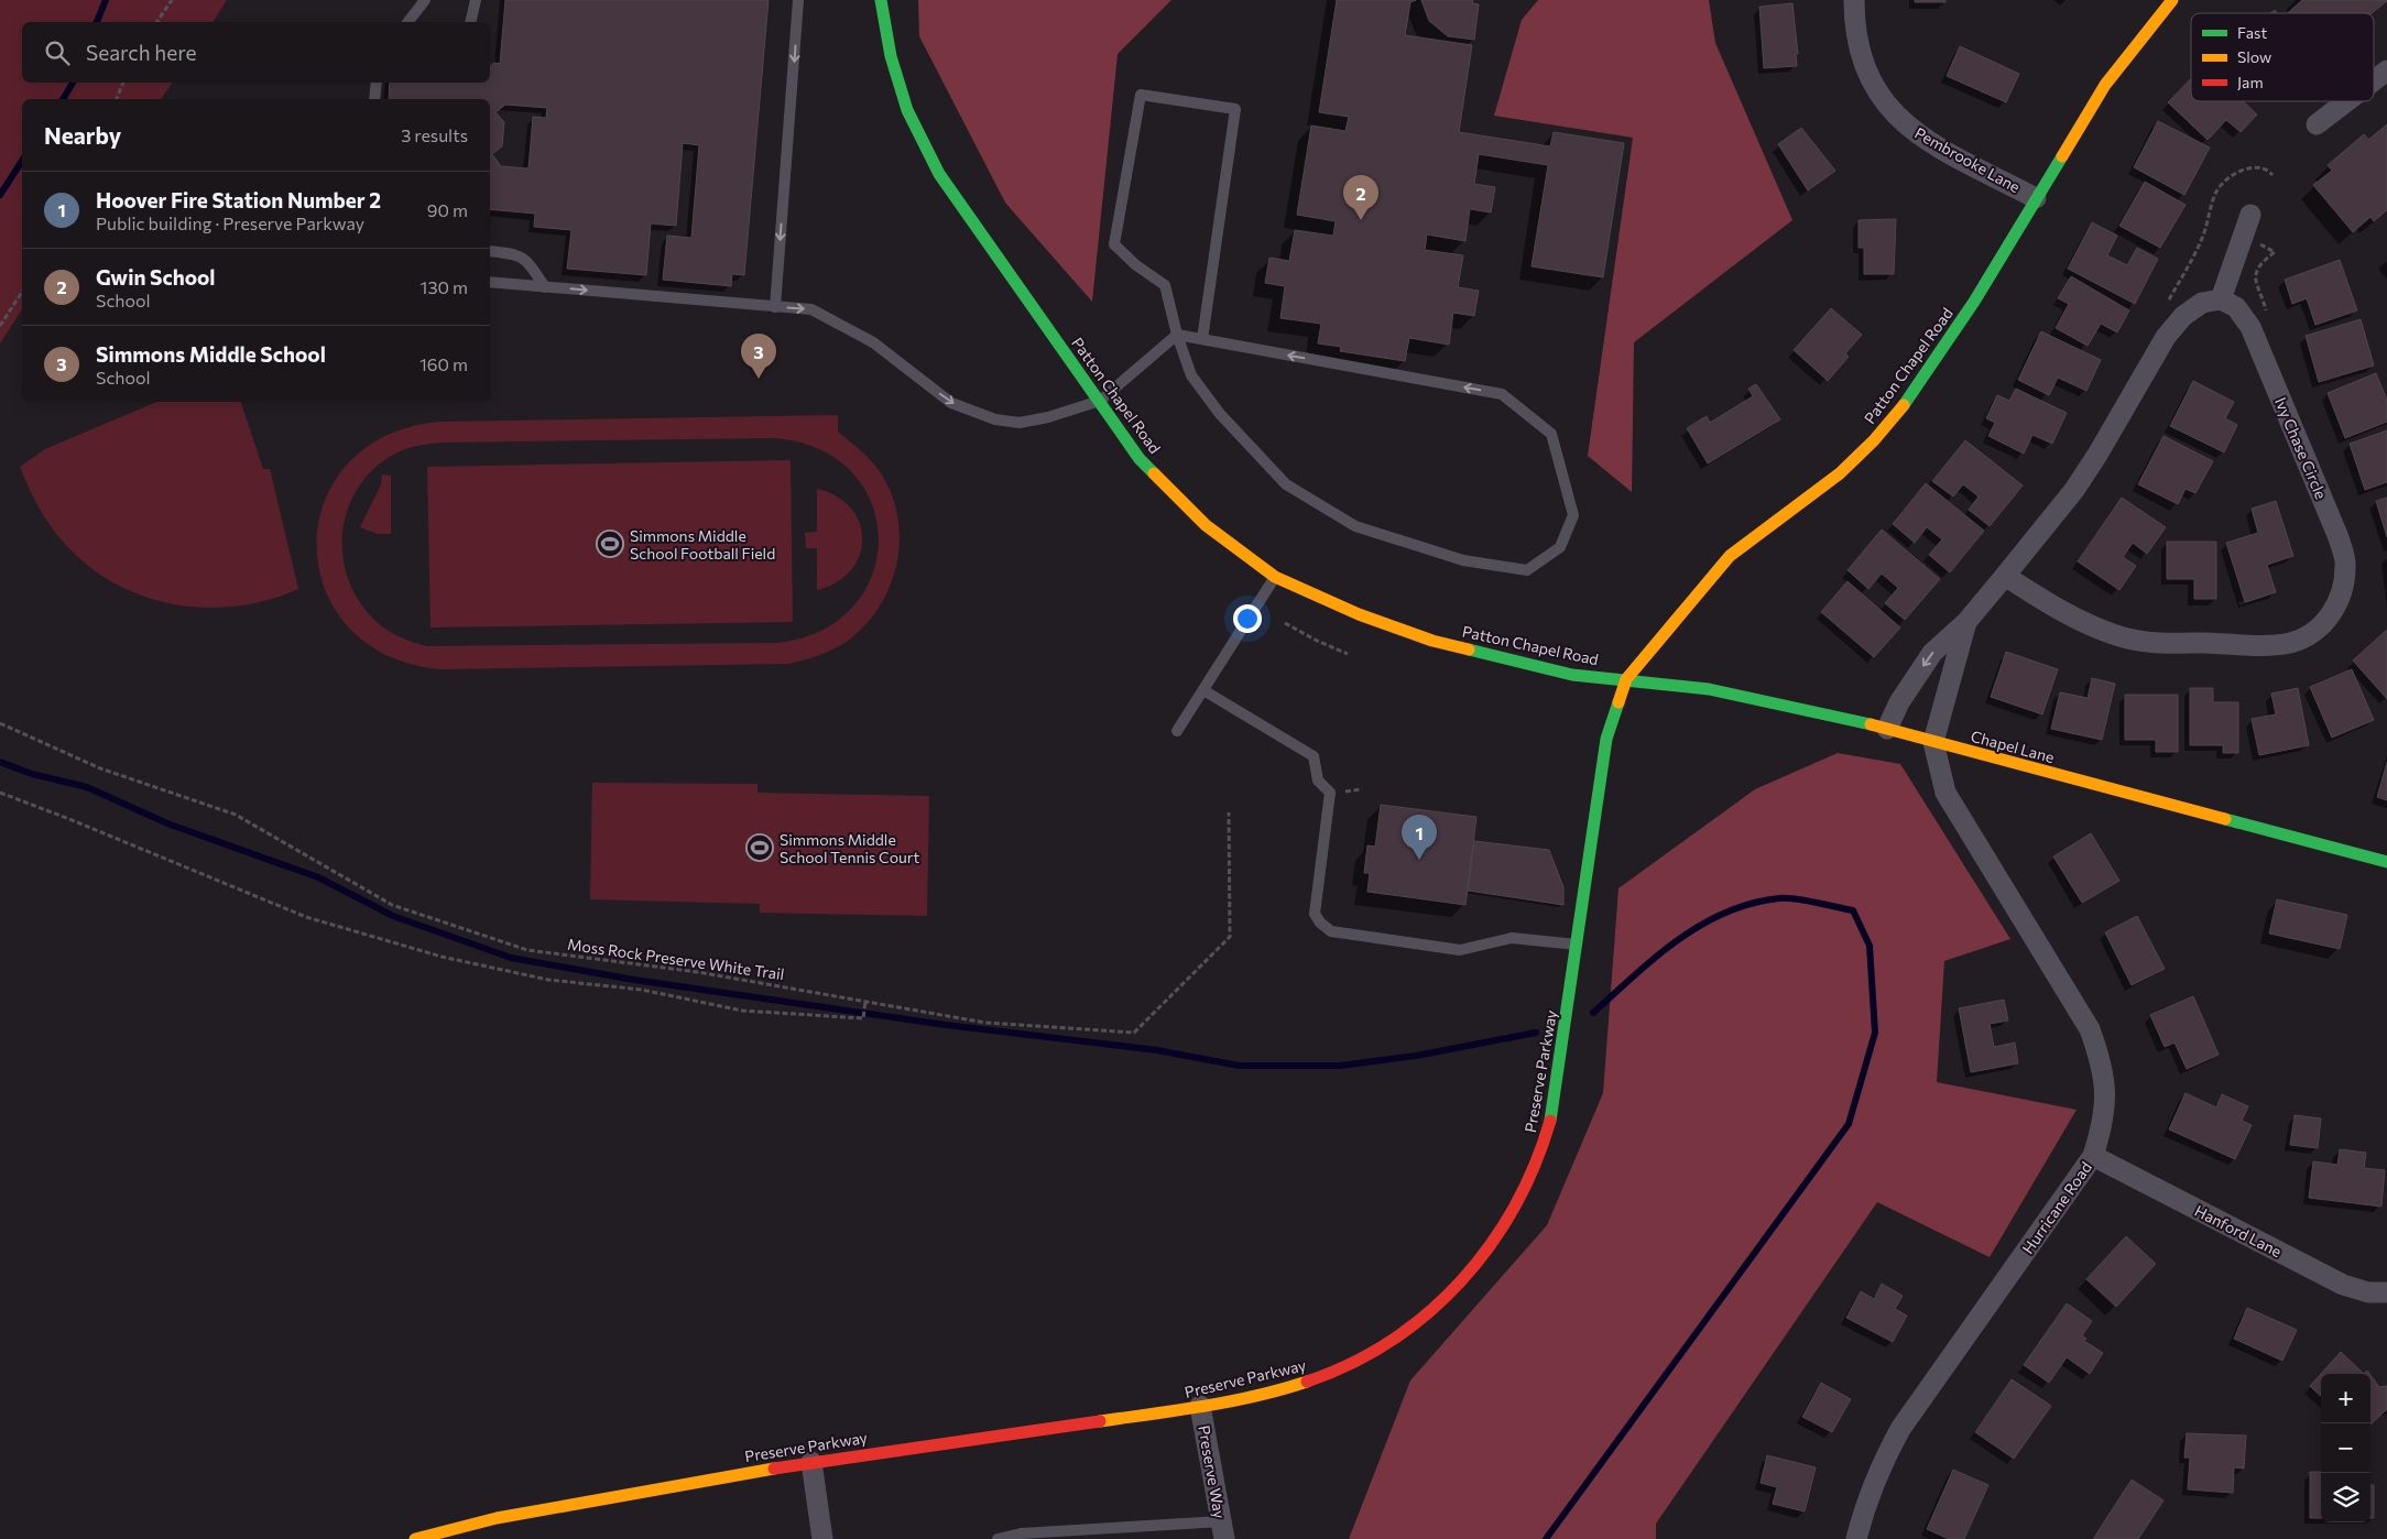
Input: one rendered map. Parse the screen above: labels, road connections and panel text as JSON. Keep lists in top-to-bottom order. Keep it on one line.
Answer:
{"streets":{"street":["Pembrooke Lane","Patton Chapel Road","Ivy Chase Circle","Chapel Lane","Preserve Parkway","Hurricane Road","Hanford Lane","Preserve Way"],"path":["Moss Rock Preserve White Trail"]},"crossings":[["Pembrooke Lane","Patton Chapel Road"],["Patton Chapel Road","Chapel Lane"],["Patton Chapel Road","Preserve Parkway"],["Chapel Lane","Preserve Parkway"],["Chapel Lane","Hurricane Road"],["Preserve Parkway","Preserve Way"],["Hurricane Road","Hanford Lane"]],"places":{"sports":["Simmons Middle School Football Field","Simmons Middle School Tennis Court"]},"legend":["Fast","Slow","Jam"],"page":{"search":"Search here","heading":["Nearby","3 results"],"list":[{"mark":"1","name":"Hoover Fire Station Number 2","note":"Public building · Preserve Parkway","value":"90 m"},{"mark":"2","name":"Gwin School","note":"School","value":"130 m"},{"mark":"3","name":"Simmons Middle School","note":"School","value":"160 m"}],"pins":["2","3","1"],"map_buttons":["+","−"]}}
